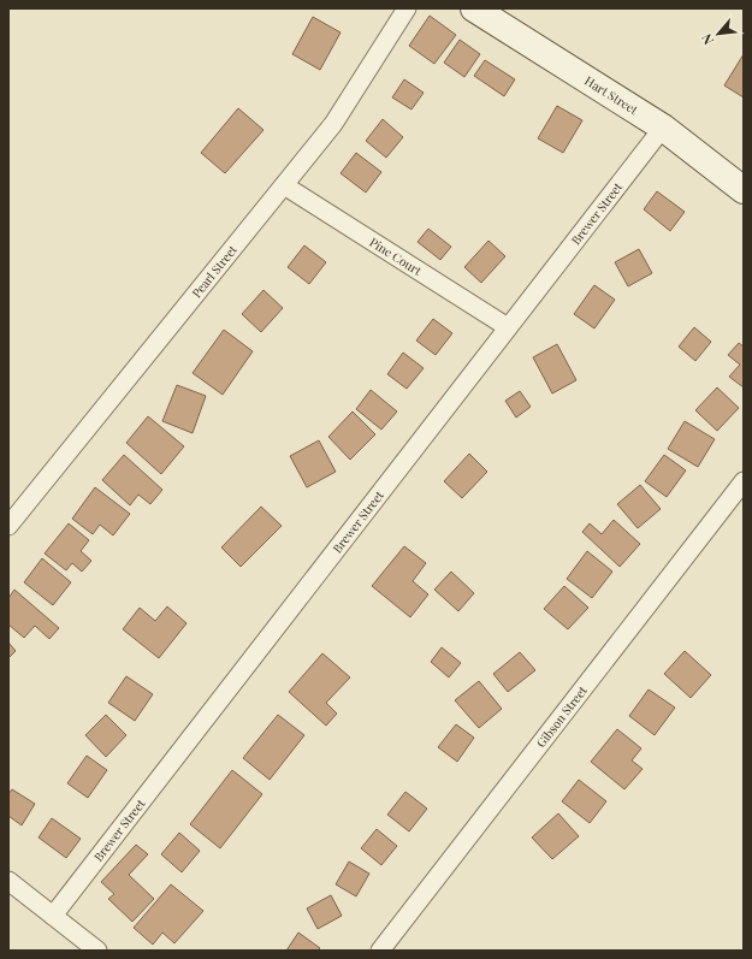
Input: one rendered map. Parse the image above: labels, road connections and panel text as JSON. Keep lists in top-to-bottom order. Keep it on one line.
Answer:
{"streets":{"street":["Hart Street","Brewer Street","Pine Court","Pearl Street","Gibson Street"]},"crossings":[["Hart Street","Brewer Street"],["Brewer Street","Pine Court"],["Pine Court","Pearl Street"]],"north":"bottom left"}
